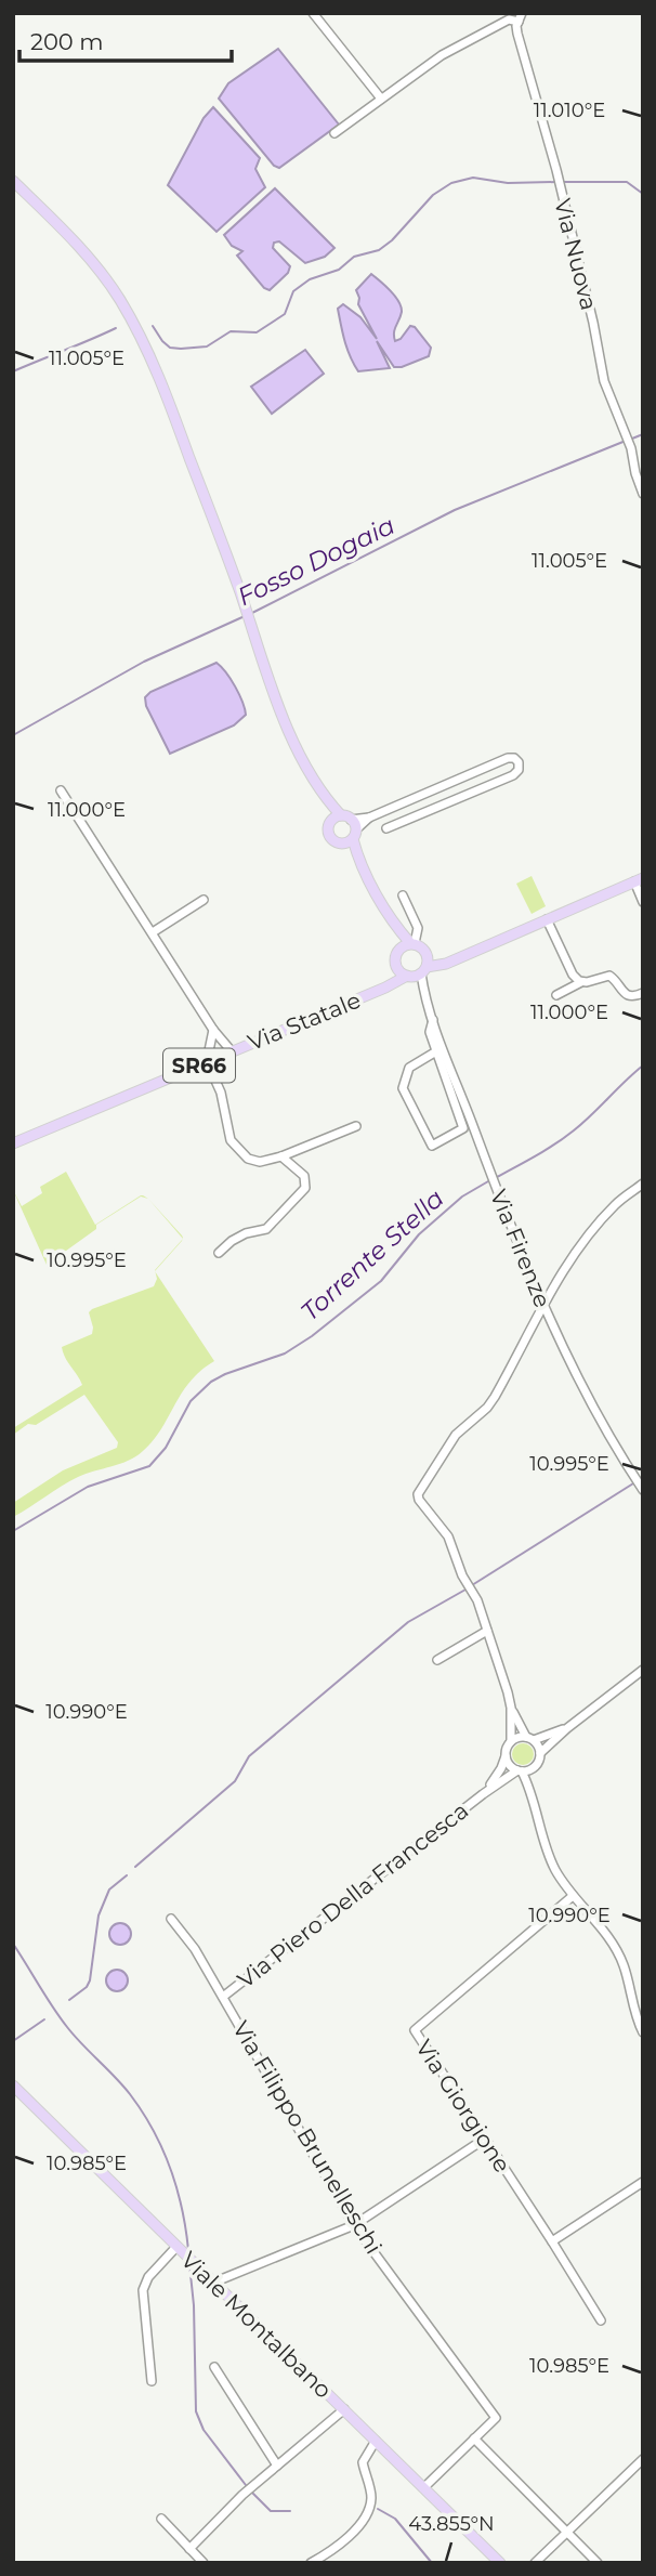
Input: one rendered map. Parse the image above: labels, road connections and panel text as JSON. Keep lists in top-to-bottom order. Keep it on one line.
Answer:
{"streets":{"main road":["Via Statale","SR66","Viale Montalbano"],"street":["Via Nuova","Via Firenze","Via Piero Della Francesca","Via Giorgione","Via Filippo Brunelleschi"]},"crossings":[["Via Statale","SR66"],["Via Piero Della Francesca","Via Filippo Brunelleschi"],["Via Filippo Brunelleschi","Viale Montalbano"]],"water":["Fosso Dogaia","Torrente Stella"],"scale_bar":"200 m","coordinates":["11.010°E","11.005°E","11.000°E","10.995°E","10.990°E","10.985°E","43.855°N"]}
